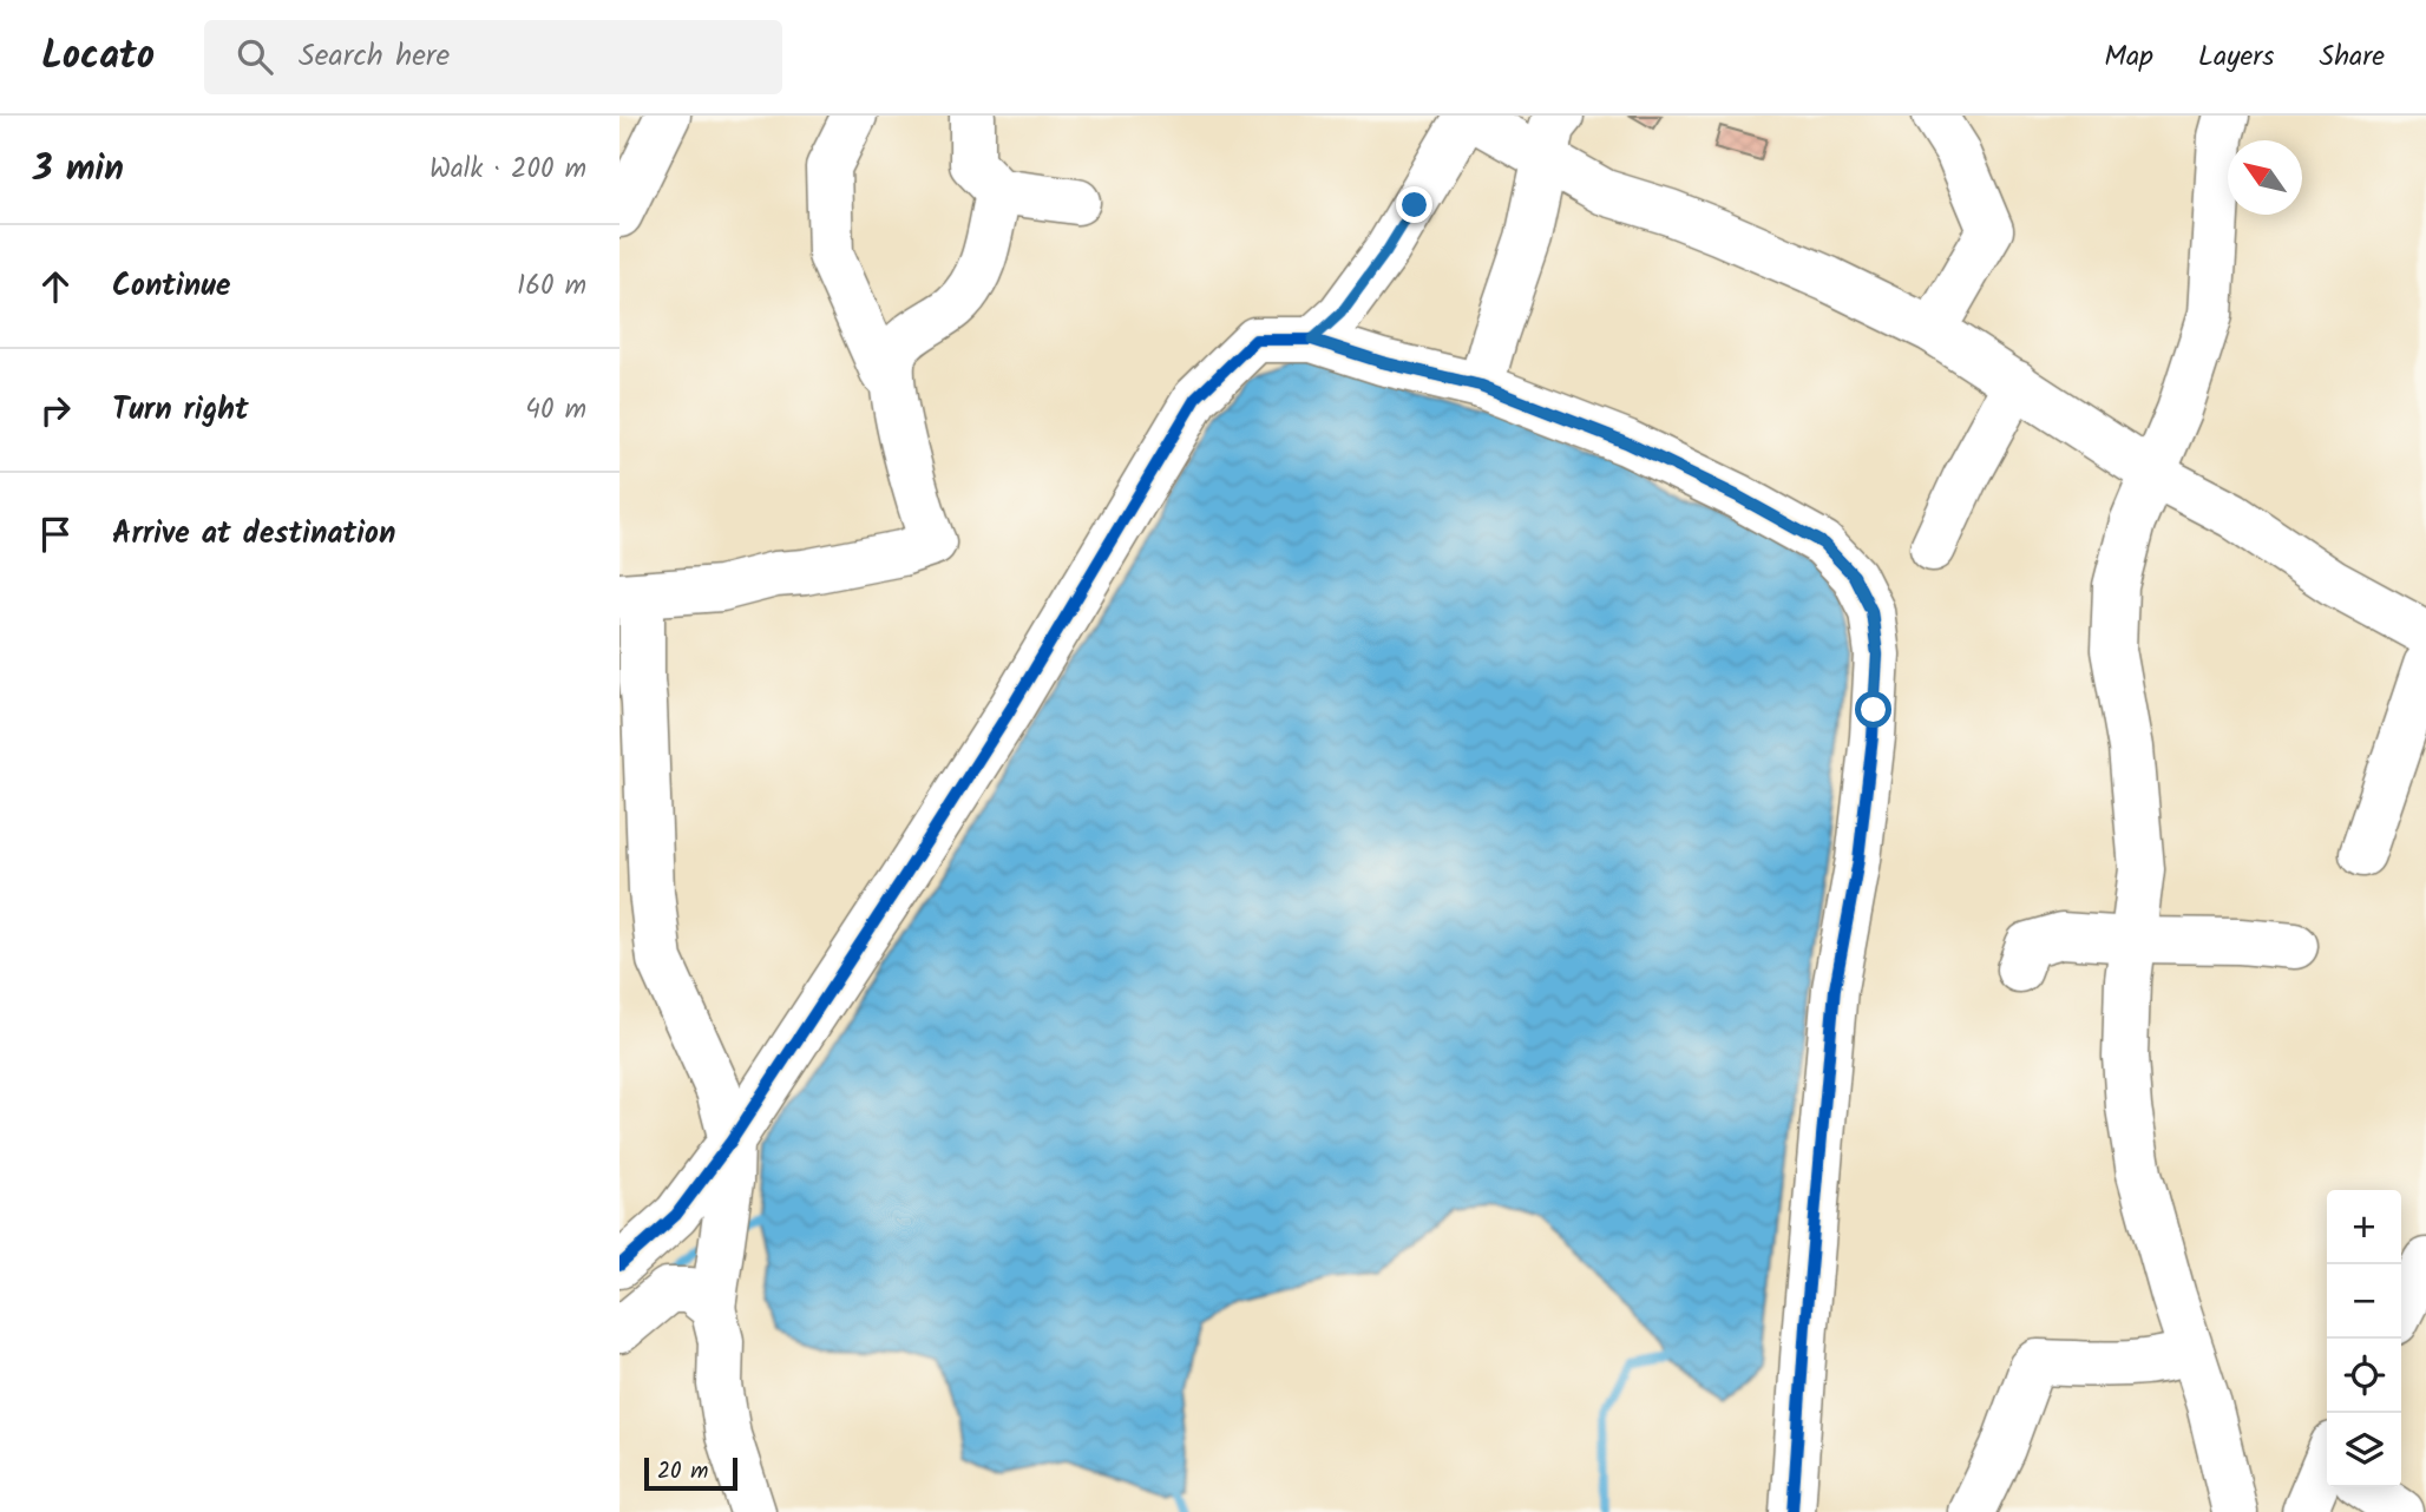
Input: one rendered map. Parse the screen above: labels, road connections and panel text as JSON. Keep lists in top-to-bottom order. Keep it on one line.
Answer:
{"scale_bar":"20 m","north":"top left","page":{"header":"Locato","search":"Search here","nav":["Map","Layers","Share"],"heading":["3 min","Walk · 200 m"],"list":[["Continue","160 m"],["Turn right","40 m"],"Arrive at destination"],"map_buttons":["+","−"],"scale":"20 m"}}
